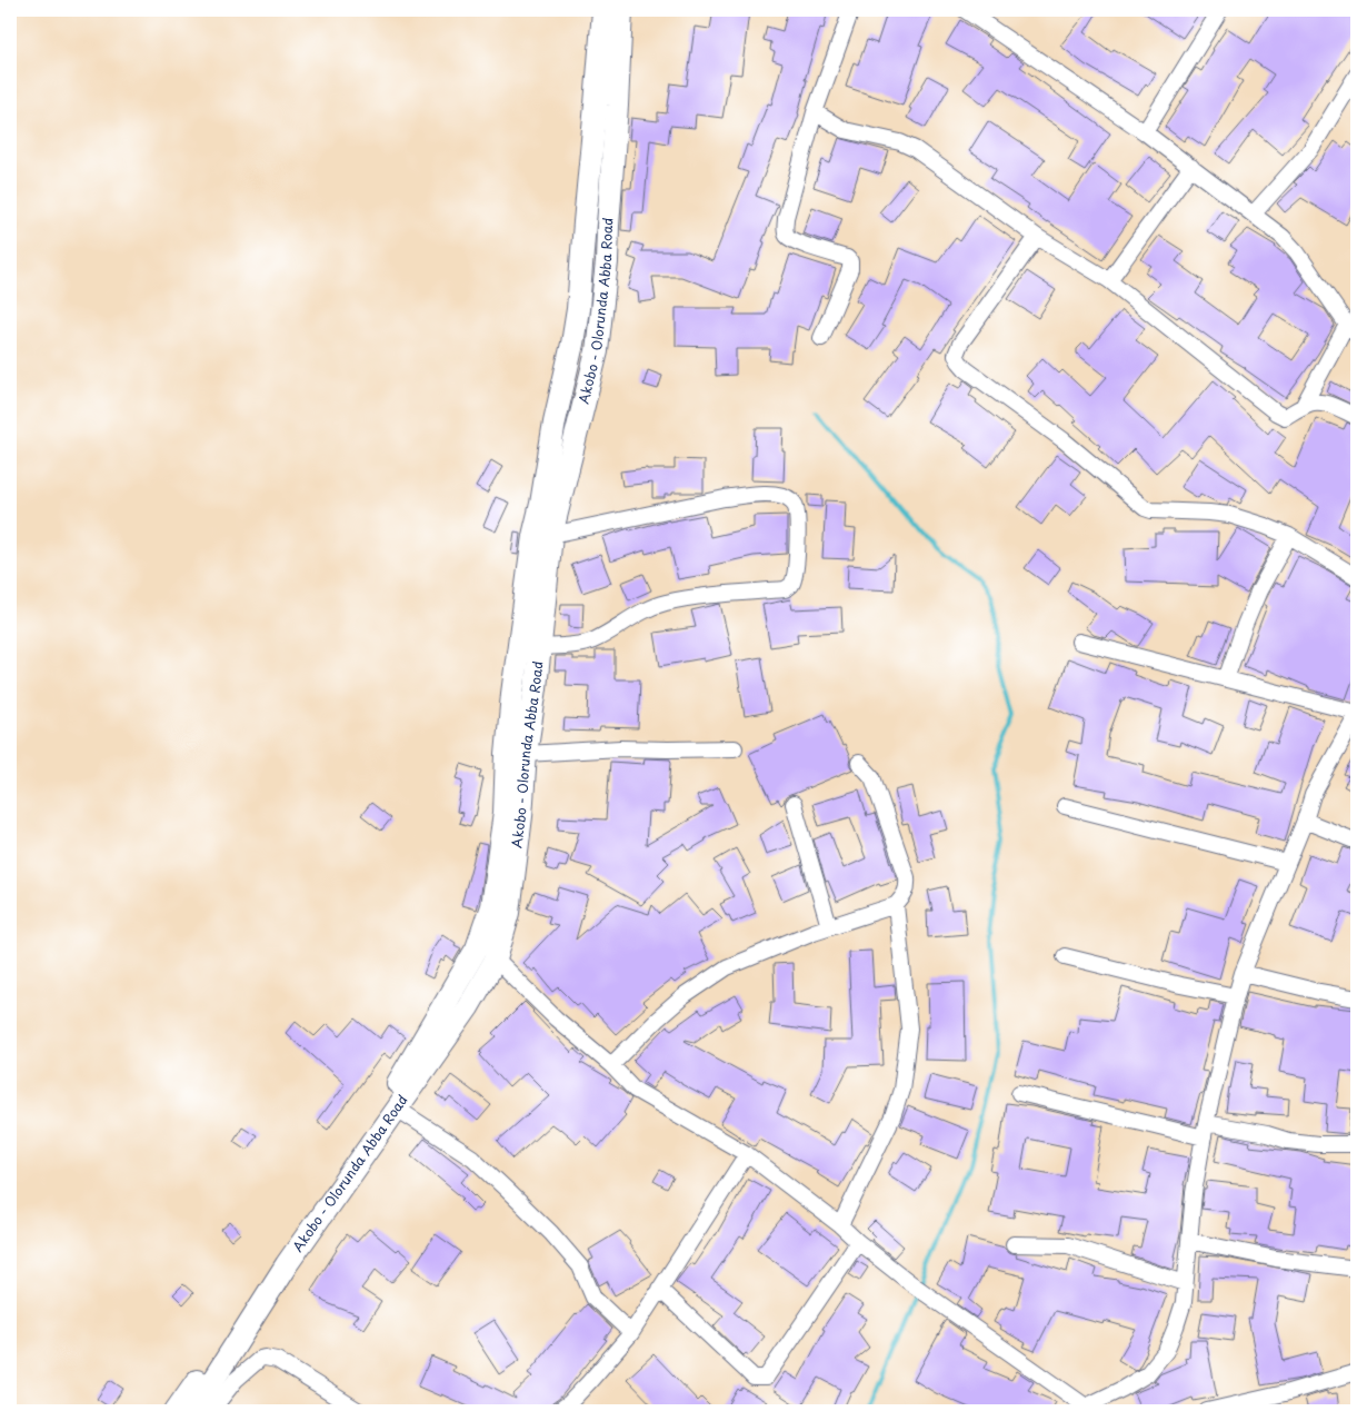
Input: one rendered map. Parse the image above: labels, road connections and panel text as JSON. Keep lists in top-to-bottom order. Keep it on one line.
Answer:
{"streets":{"main road":["Akobo - Olorunda Abba Road"]}}
